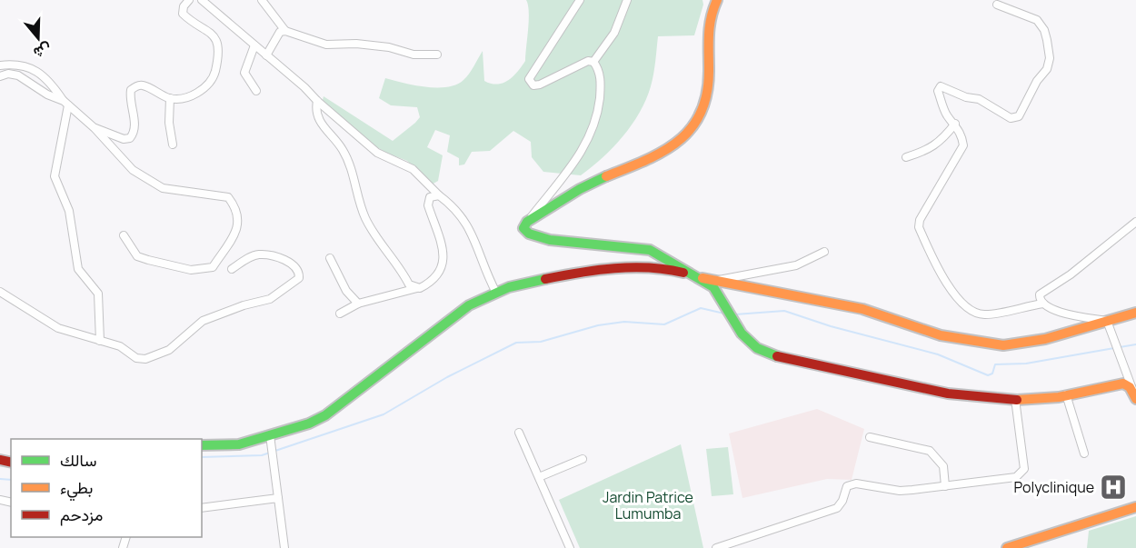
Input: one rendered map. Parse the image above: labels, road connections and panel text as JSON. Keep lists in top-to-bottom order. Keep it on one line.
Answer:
{"parks":["Jardin Patrice Lumumba"],"places":{"hospital":["Polyclinique"]},"legend":["سالك","بطيء","مزدحم"],"north":"bottom"}
